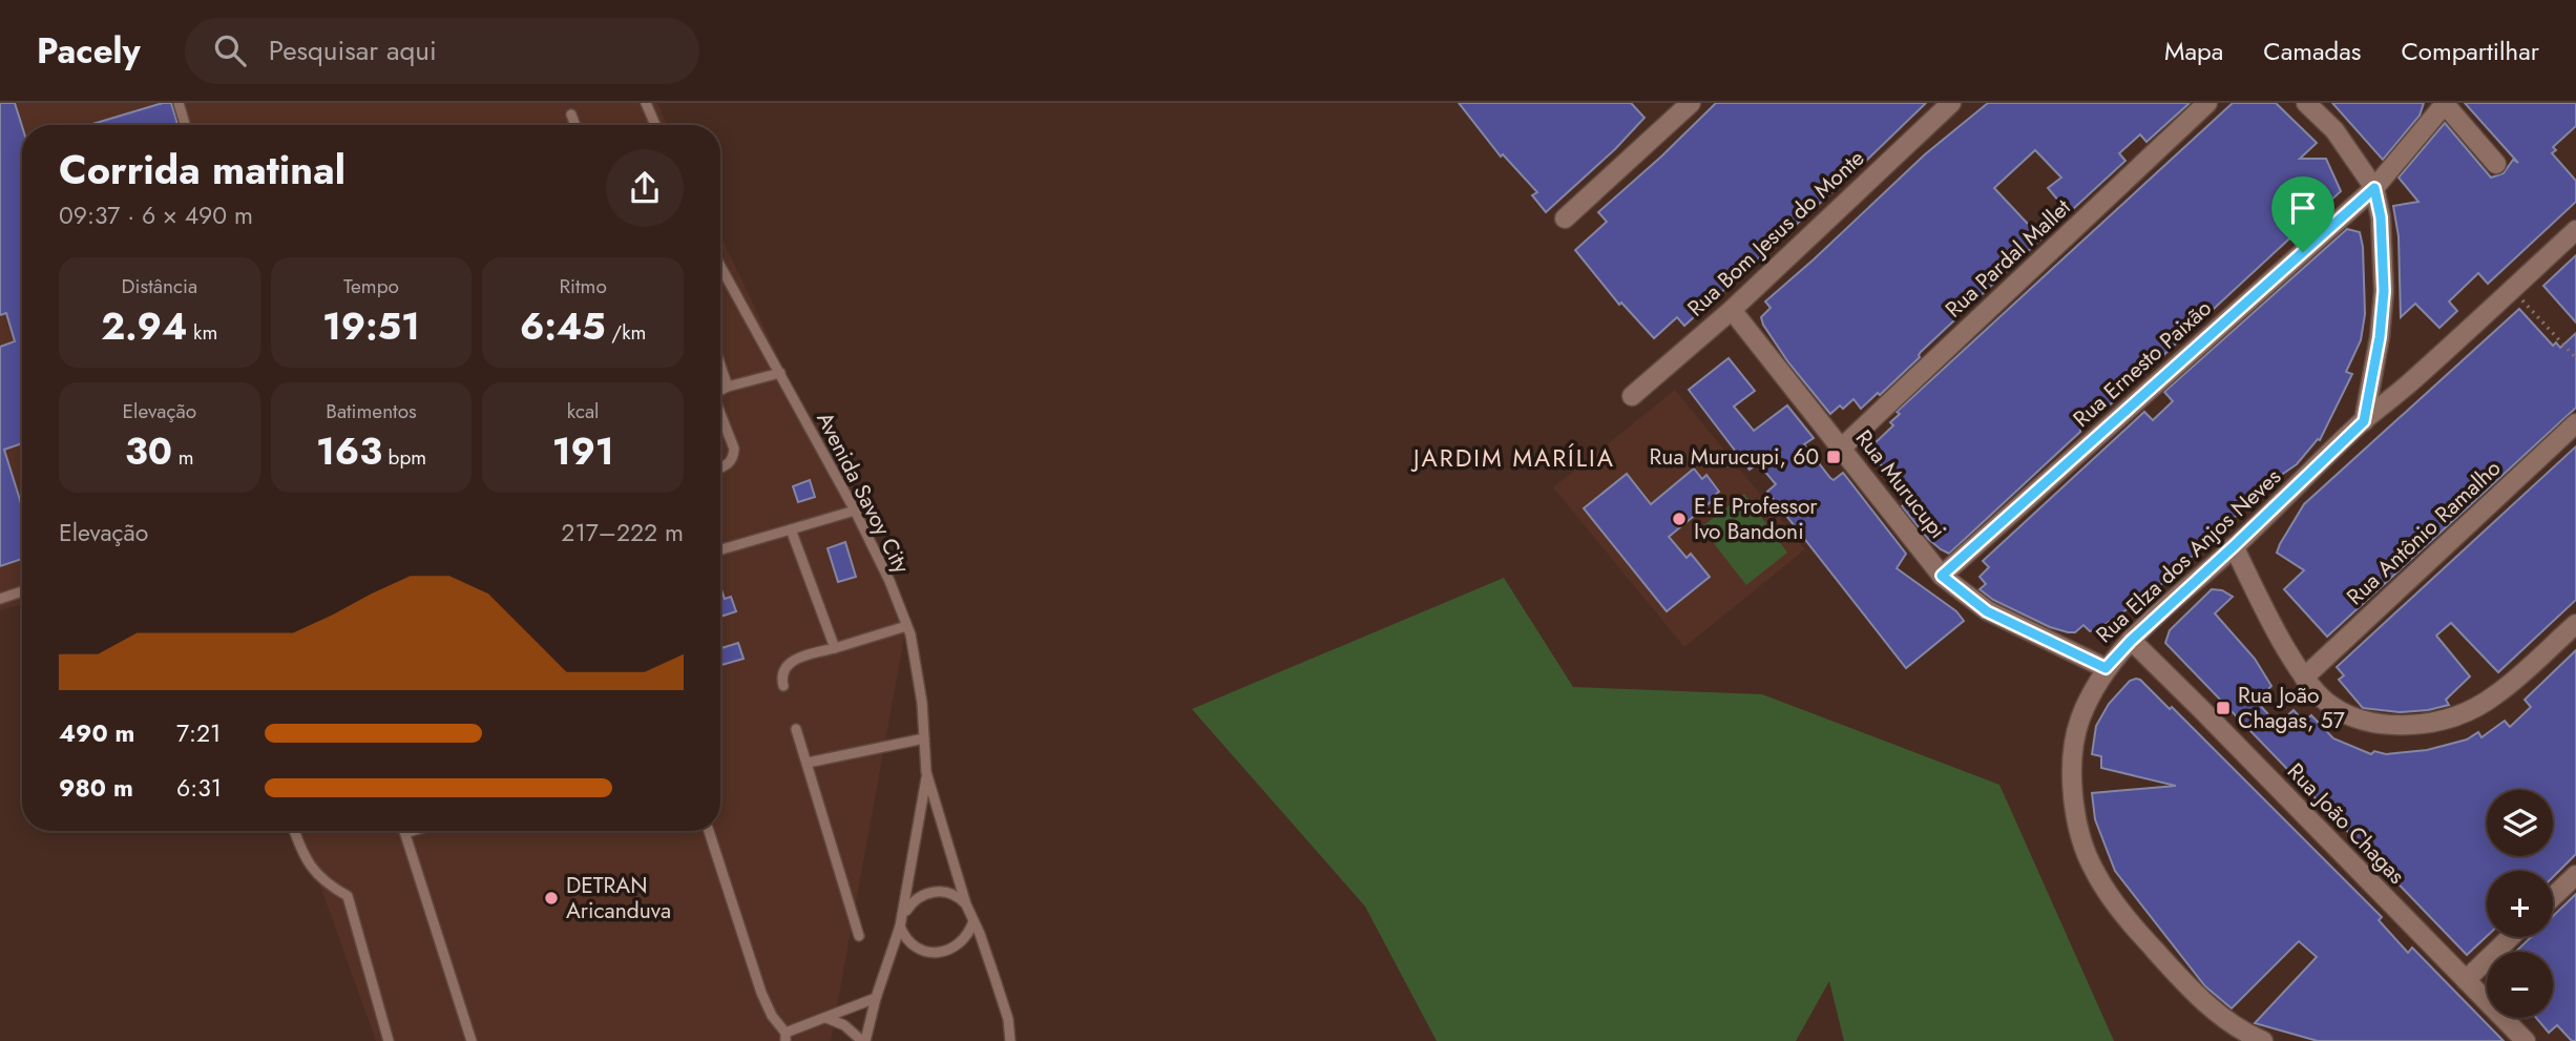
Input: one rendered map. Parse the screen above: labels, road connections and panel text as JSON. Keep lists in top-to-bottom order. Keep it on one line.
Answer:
{"streets":{"street":["Rua Bom Jesus do Monte","Rua Pardal Mallet","Rua Ernesto Paixão","Rua Murucupi","Rua Antônio Ramalho","Rua Elza dos Anjos Neves","Rua João Chagas"],"lane":["Avenida Savoy City"]},"crossings":[["Rua Bom Jesus do Monte","Rua Murucupi"],["Rua Pardal Mallet","Rua Murucupi"],["Rua Ernesto Paixão","Rua Murucupi"],["Rua Murucupi","Rua Elza dos Anjos Neves"],["Rua Elza dos Anjos Neves","Rua João Chagas"]],"districts":["JARDIM MARÍLIA"],"places":{"transit":["Rua Murucupi, 60","Rua João Chagas, 57"],"other":["E.E Professor Ivo Bandoni","DETRAN Aricanduva"]},"page":{"header":"Pacely","search":"Pesquisar aqui","nav":["Mapa","Camadas","Compartilhar"],"heading":["Corrida matinal","09:37 · 6 × 490 m"],"stats":[["Distância","2.94 km"],["Tempo","19:51"],["Ritmo","6:45 /km"],["Elevação","30 m"],["Batimentos","163 bpm"],["kcal","191"]],"chart":["Elevação","217–222 m"],"list":[{"name":"490 m","note":"7:21"},{"name":"980 m","note":"6:31"}],"map_buttons":["+","−"]}}
